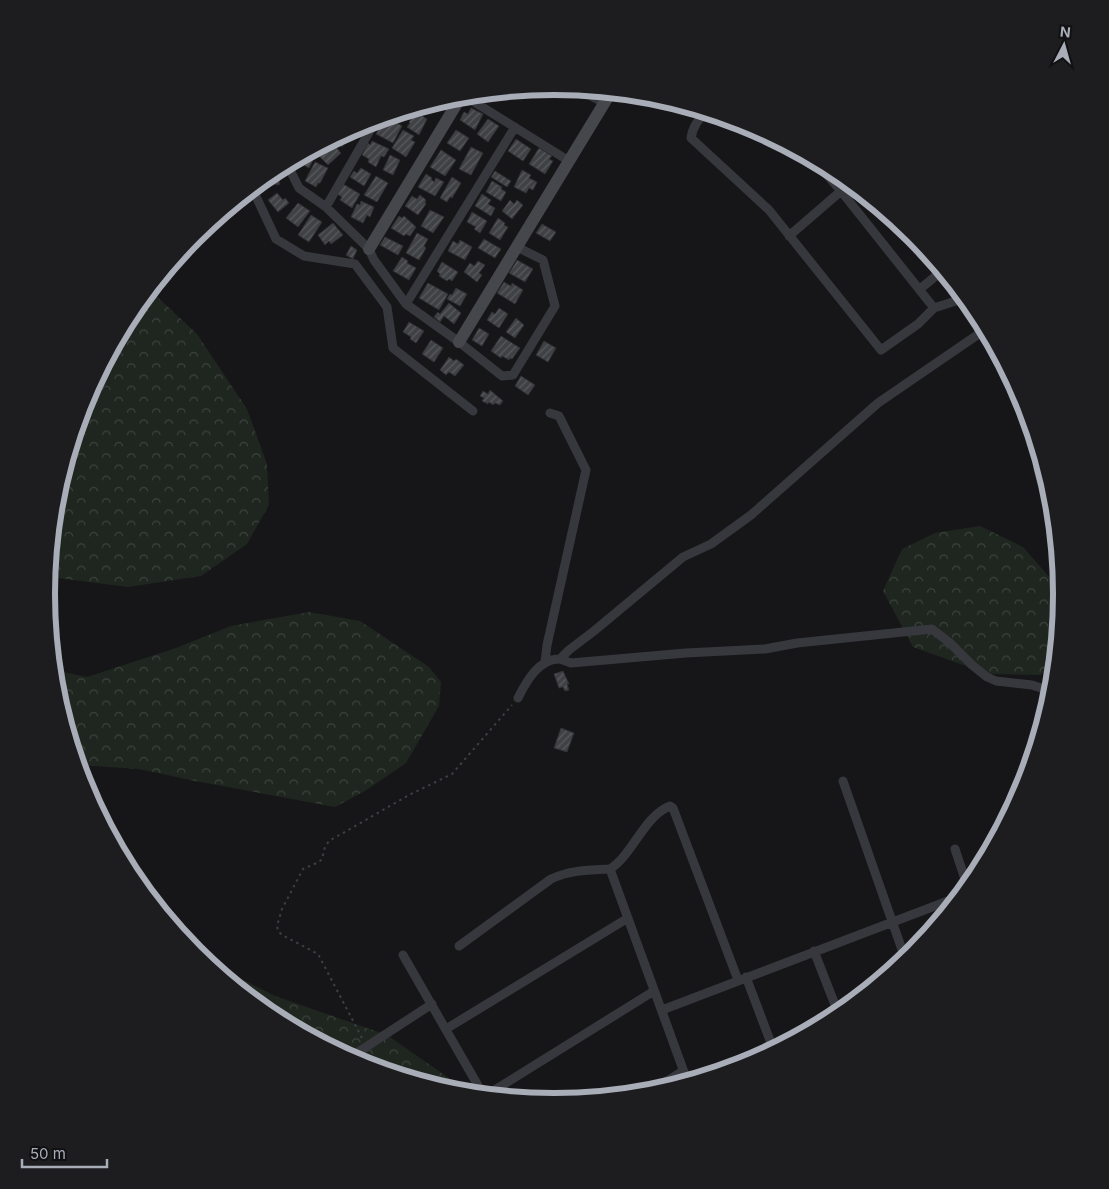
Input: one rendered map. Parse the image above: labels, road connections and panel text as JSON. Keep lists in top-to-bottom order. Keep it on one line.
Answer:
{"scale_bar":"50 m","north":"top"}
